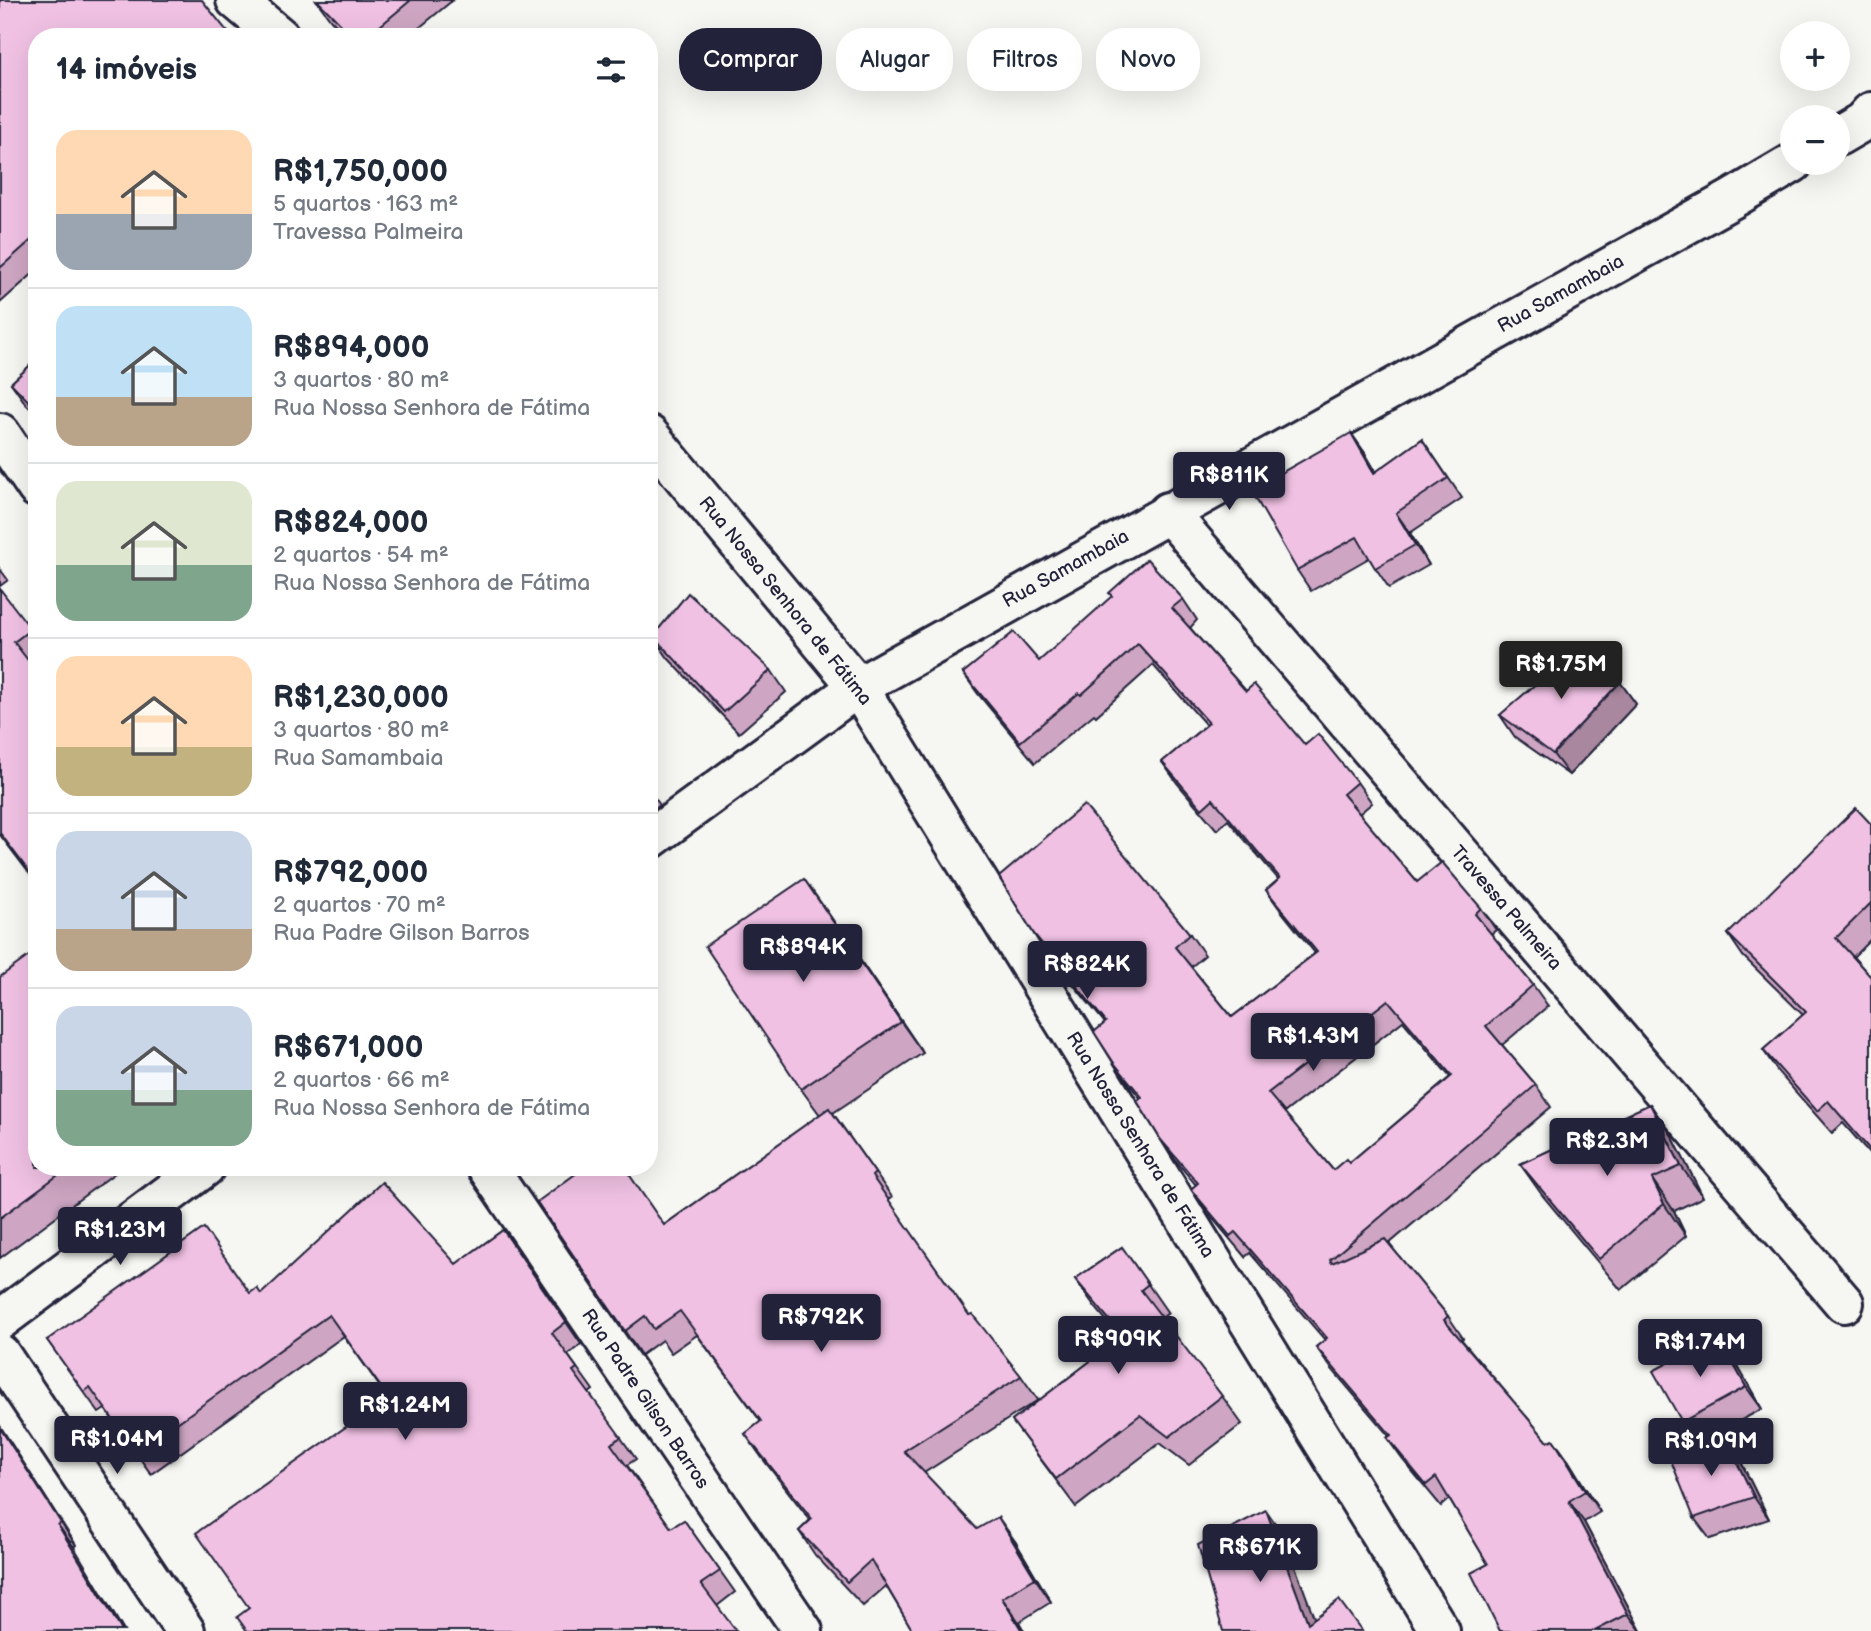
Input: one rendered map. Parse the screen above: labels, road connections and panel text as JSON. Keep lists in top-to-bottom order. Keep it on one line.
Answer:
{"streets":{"street":["Rua Samambaia","Rua Nossa Senhora de Fátima","Travessa Palmeira","Rua Padre Gilson Barros"]},"crossings":[["Rua Samambaia","Rua Nossa Senhora de Fátima"],["Rua Samambaia","Travessa Palmeira"]],"page":{"map_buttons":["+","−"],"chip":["Comprar","Alugar","Filtros","Novo"],"heading":"14 imóveis","list":[{"name":"R$1,750,000","note":"5 quartos · 163 m² · Travessa Palmeira"},{"name":"R$894,000","note":"3 quartos · 80 m² · Rua Nossa Senhora de Fátima"},{"name":"R$824,000","note":"2 quartos · 54 m² · Rua Nossa Senhora de Fátima"},{"name":"R$1,230,000","note":"3 quartos · 80 m² · Rua Samambaia"},{"name":"R$792,000","note":"2 quartos · 70 m² · Rua Padre Gilson Barros"},{"name":"R$671,000","note":"2 quartos · 66 m² · Rua Nossa Senhora de Fátima"}],"price":["R$811K","R$1.75M","R$894K","R$824K","R$1.43M","R$2.3M","R$1.23M","R$792K","R$909K","R$1.74M","R$1.24M","R$1.04M","R$1.09M","R$671K"]}}
